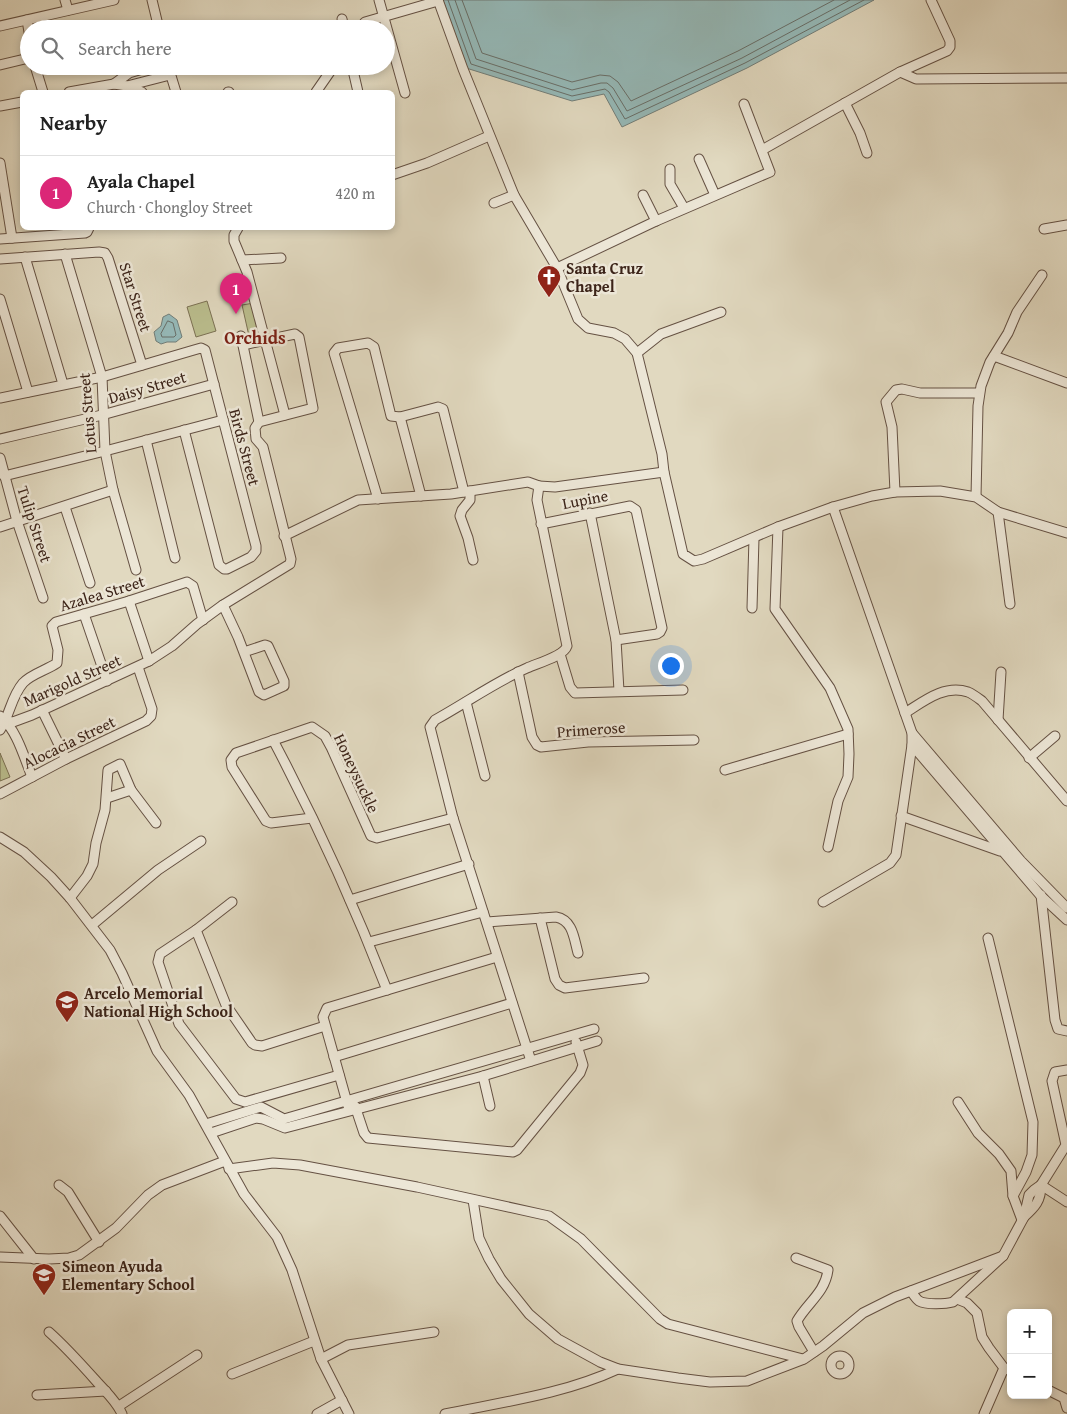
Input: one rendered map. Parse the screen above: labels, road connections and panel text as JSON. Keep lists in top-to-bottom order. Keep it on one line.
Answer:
{"streets":{"street":["Star Street","Daisy Street","Lotus Street","Birds Street","Lupine","Tulip Street","Azalea Street","Marigold Street","Primerose","Alocacia Street","Honeysuckle"]},"crossings":[["Star Street","Lotus Street"],["Star Street","Birds Street"],["Daisy Street","Lotus Street"],["Daisy Street","Birds Street"],["Azalea Street","Marigold Street"],["Marigold Street","Alocacia Street"]],"districts":["Orchids"],"places":{"church":["Santa Cruz Chapel"],"school or university":["Arcelo Memorial National High School","Simeon Ayuda Elementary School"]},"page":{"search":"Search here","heading":"Nearby","list":[{"mark":"1","name":"Ayala Chapel","note":"Church · Chongloy Street","value":"420 m"}],"pins":"1","map_buttons":["+","−"]}}
